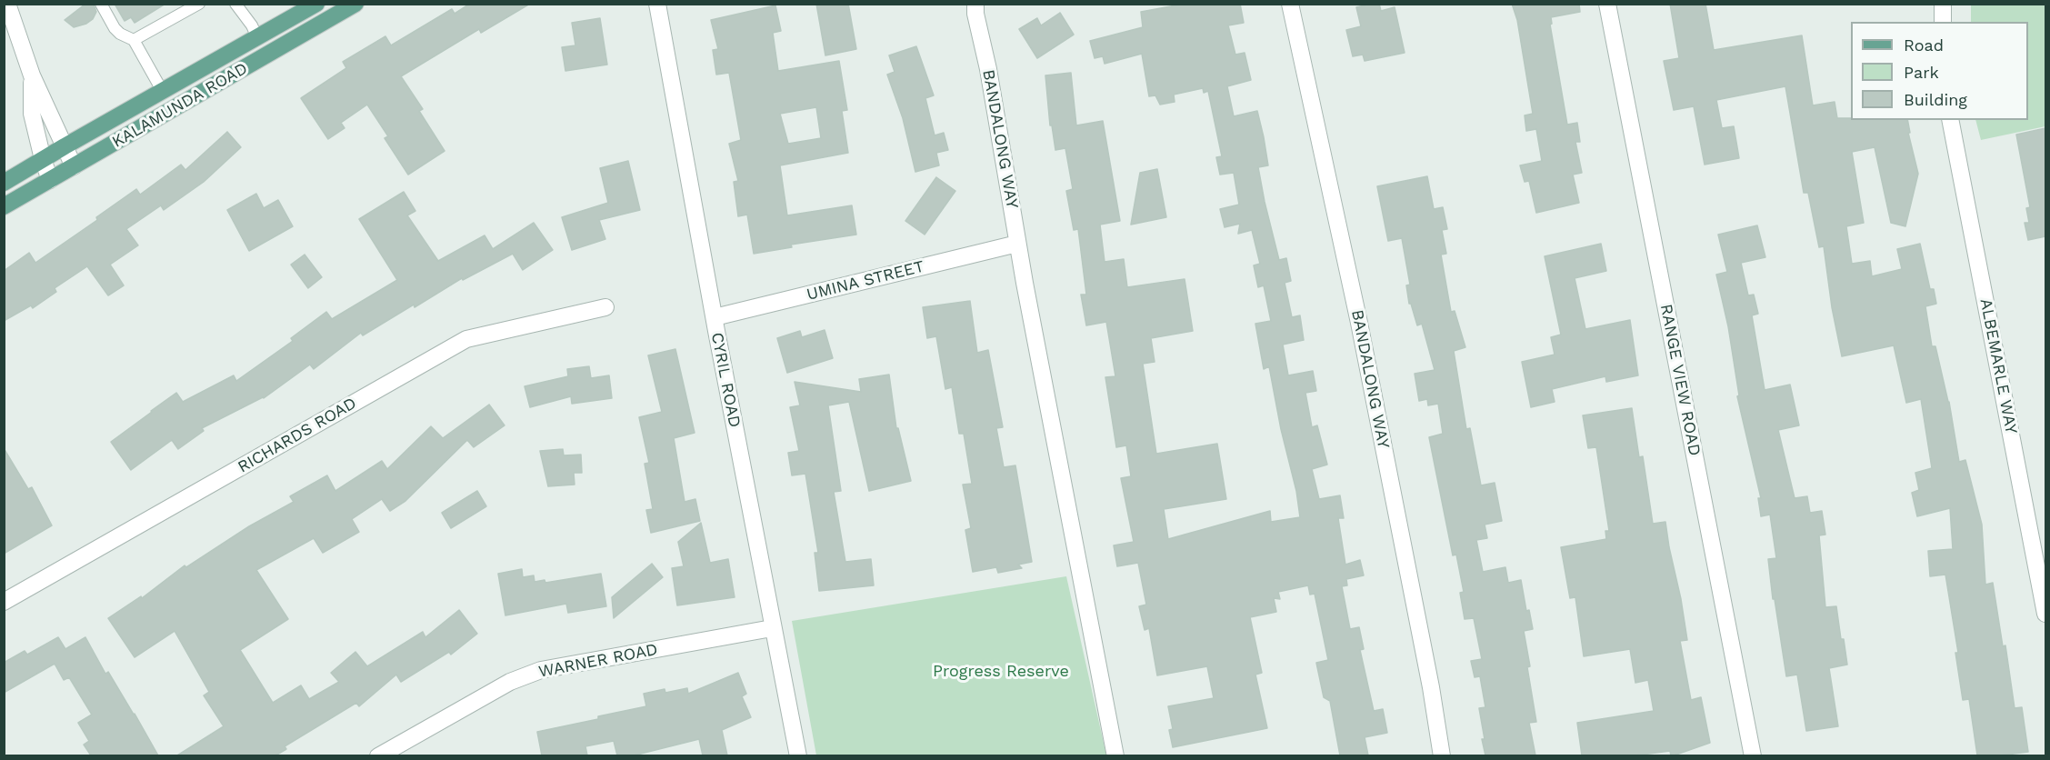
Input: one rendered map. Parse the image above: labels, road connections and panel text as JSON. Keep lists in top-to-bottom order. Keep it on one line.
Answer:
{"streets":{"main road":["KALAMUNDA ROAD"],"street":["BANDALONG WAY","UMINA STREET","ALBEMARLE WAY","CYRIL ROAD","RANGE VIEW ROAD","RICHARDS ROAD","WARNER ROAD"]},"crossings":[["BANDALONG WAY","UMINA STREET"],["UMINA STREET","CYRIL ROAD"],["CYRIL ROAD","WARNER ROAD"]],"parks":["Progress Reserve"],"legend":["Road","Park","Building"]}
